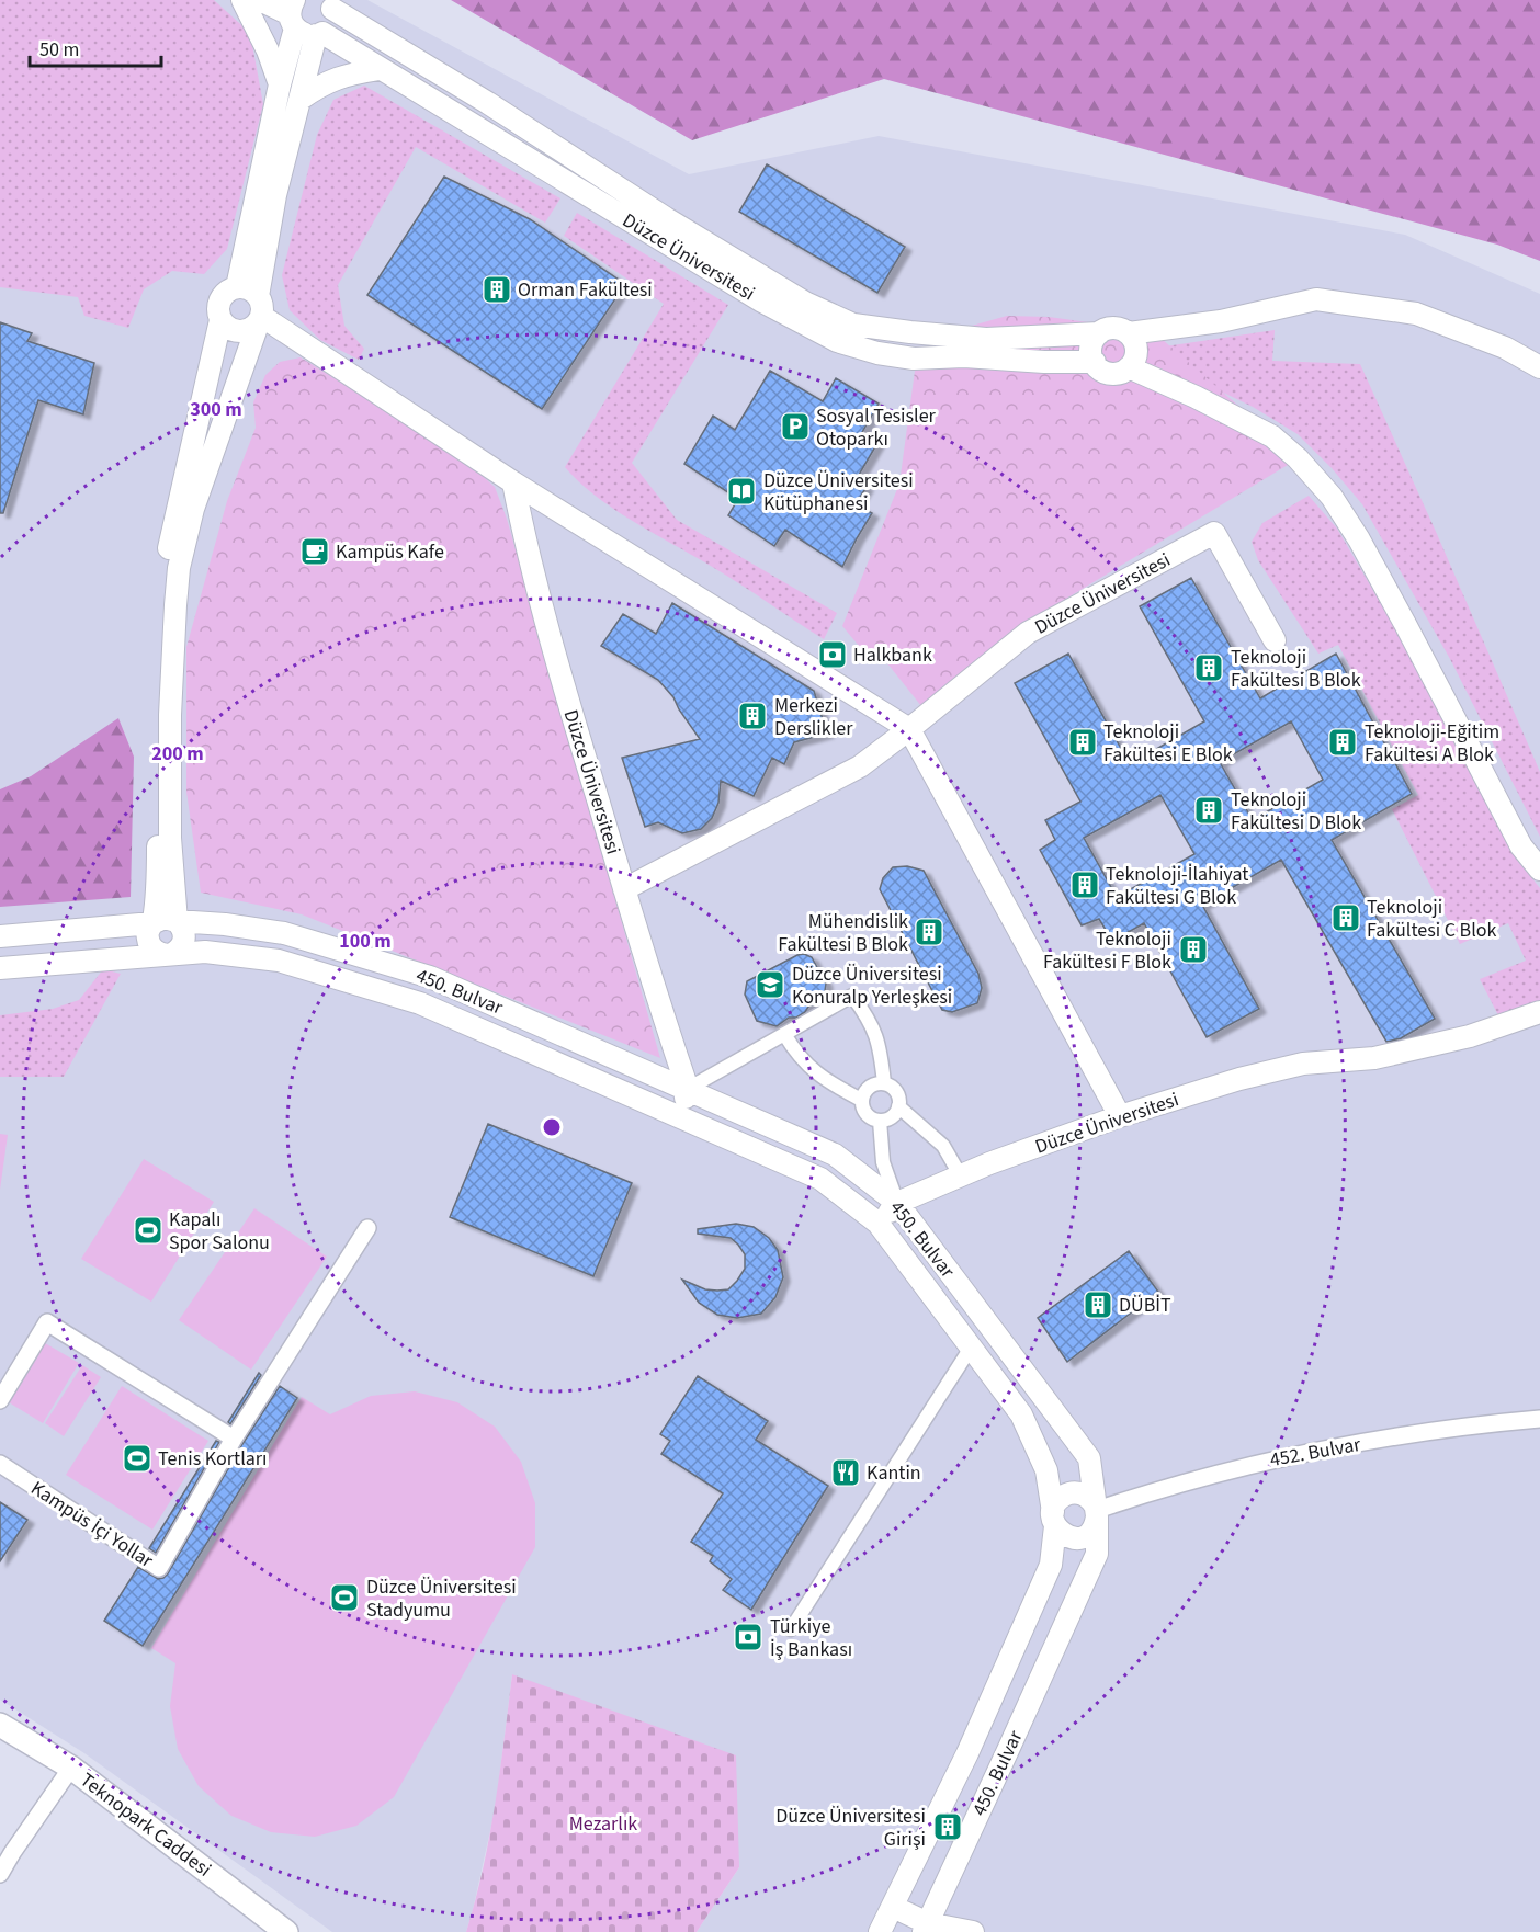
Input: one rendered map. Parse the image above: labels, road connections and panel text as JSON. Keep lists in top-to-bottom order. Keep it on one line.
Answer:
{"streets":{"main road":["Teknopark Caddesi"],"street":["Düzce Üniversitesi","450. Bulvar","452. Bulvar","Kampüs İçi Yollar"]},"crossings":[["Düzce Üniversitesi","450. Bulvar"],["450. Bulvar","452. Bulvar"]],"parks":["Mezarlık"],"places":{"building":["Orman Fakültesi","Teknoloji Fakültesi B Blok","Merkezi Derslikler","Teknoloji Fakültesi E Blok","Teknoloji-Eğitim Fakültesi A Blok","Teknoloji Fakültesi D Blok","Teknoloji-İlahiyat Fakültesi G Blok","Teknoloji Fakültesi C Blok","Mühendislik Fakültesi B Blok","Teknoloji Fakültesi F Blok","DÜBİT","Düzce Üniversitesi Girişi"],"parking":["Sosyal Tesisler Otoparkı"],"library":["Düzce Üniversitesi Kütüphanesi"],"cafe":["Kampüs Kafe"],"bank":["Halkbank","Türkiye İş Bankası"],"school or university":["Düzce Üniversitesi Konuralp Yerleşkesi"],"sports":["Kapalı Spor Salonu","Tenis Kortları","Düzce Üniversitesi Stadyumu"],"restaurant":["Kantin"]},"scale_bar":"50 m","rings":["300 m","200 m","100 m"]}
